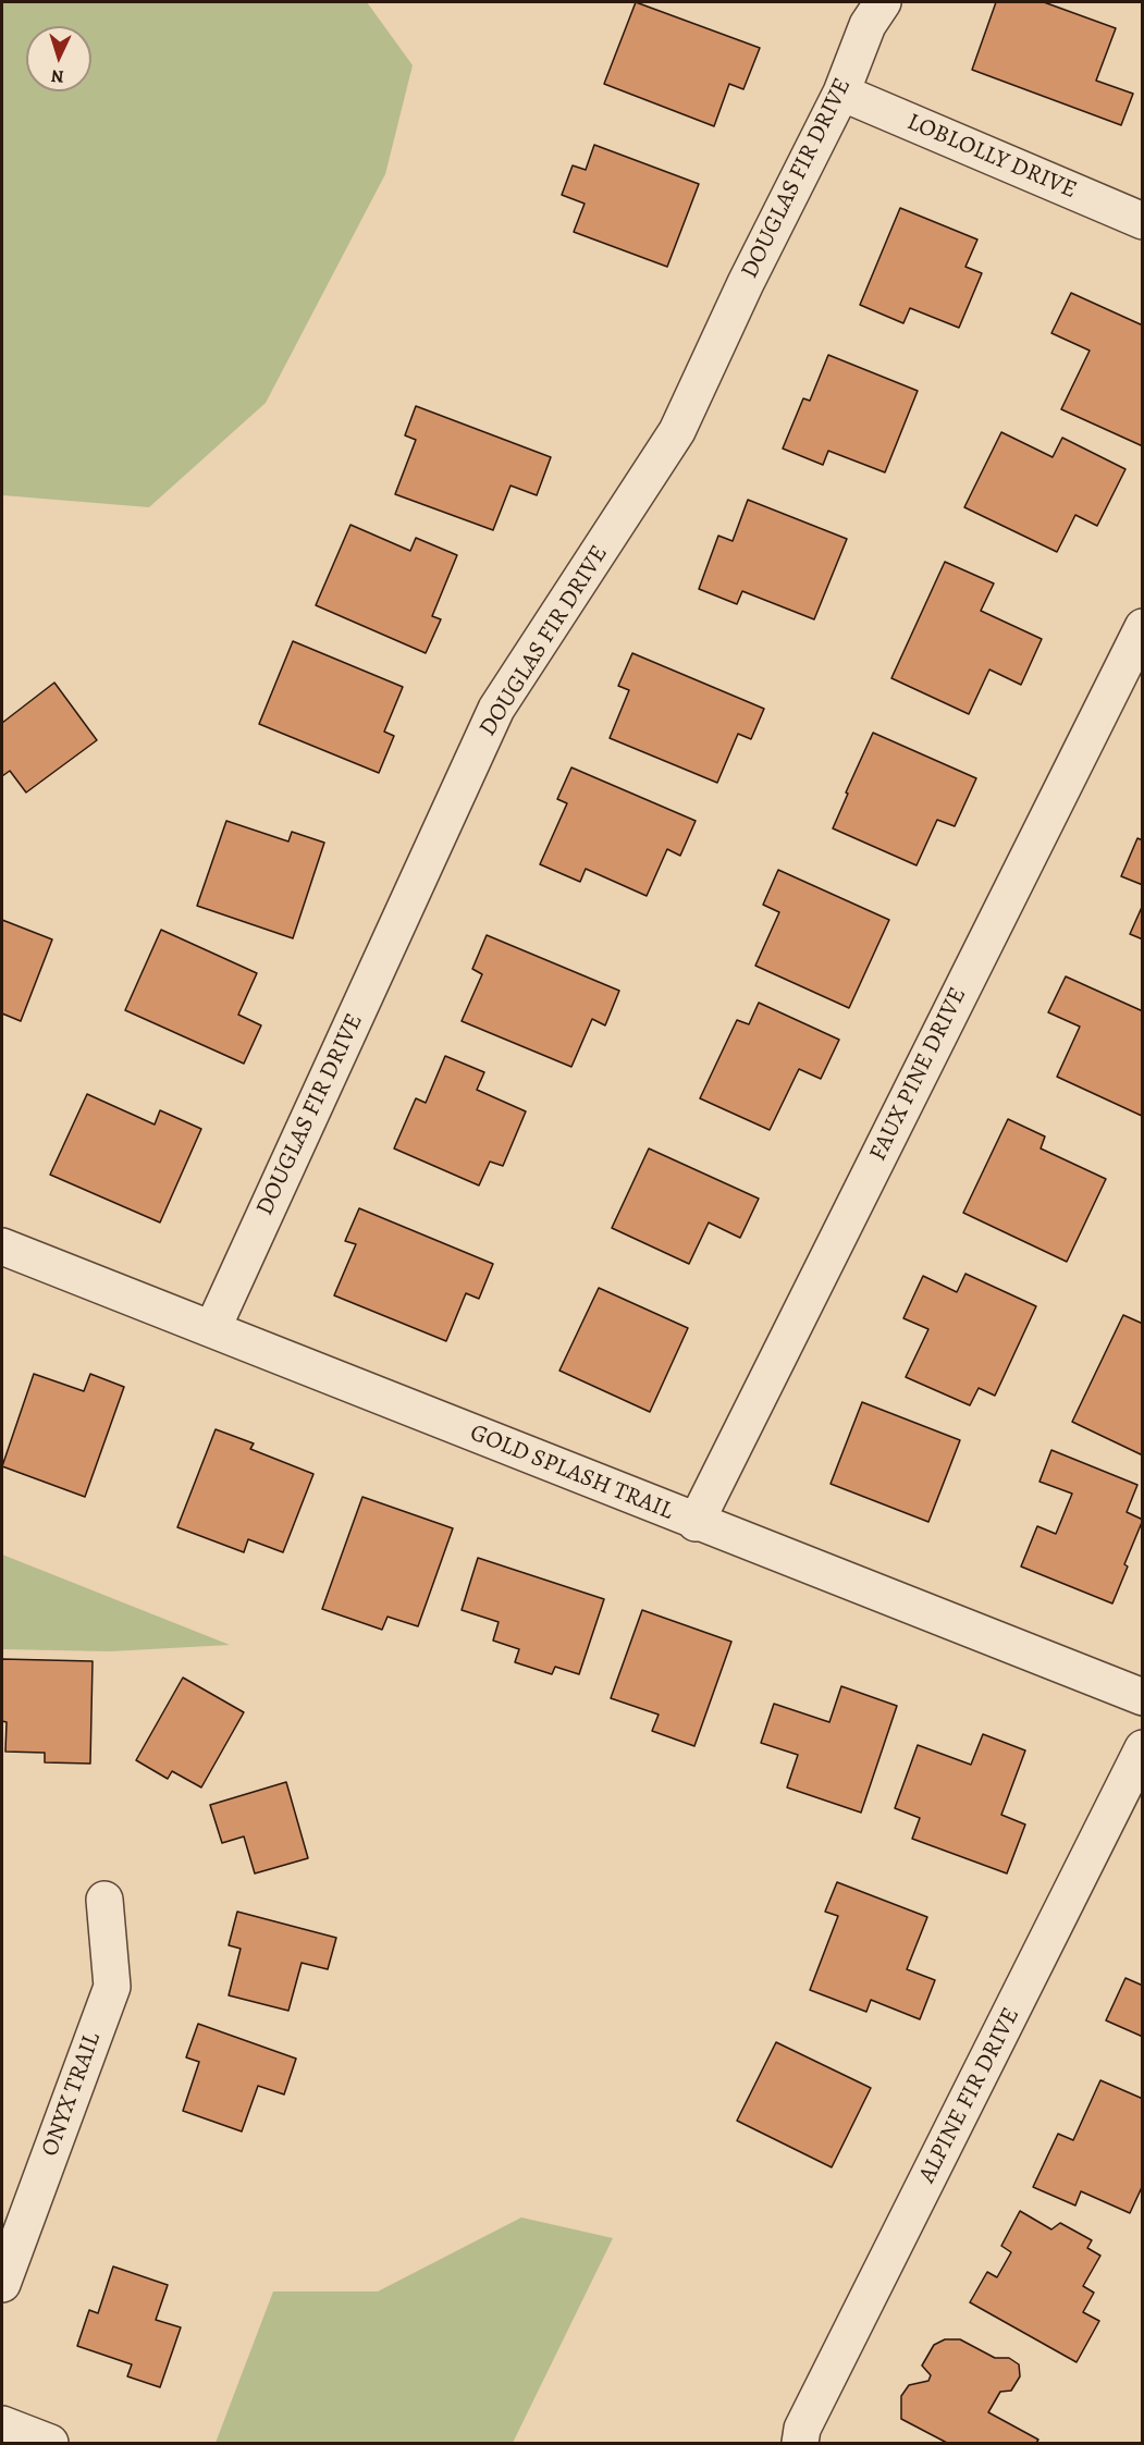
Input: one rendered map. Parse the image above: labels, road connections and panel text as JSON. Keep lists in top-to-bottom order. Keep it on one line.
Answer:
{"streets":{"street":["LOBLOLLY DRIVE","DOUGLAS FIR DRIVE","FAUX PINE DRIVE","GOLD SPLASH TRAIL","ONYX TRAIL","ALPINE FIR DRIVE"]},"crossings":[["LOBLOLLY DRIVE","DOUGLAS FIR DRIVE"],["DOUGLAS FIR DRIVE","GOLD SPLASH TRAIL"],["FAUX PINE DRIVE","GOLD SPLASH TRAIL"]],"north":"bottom"}
